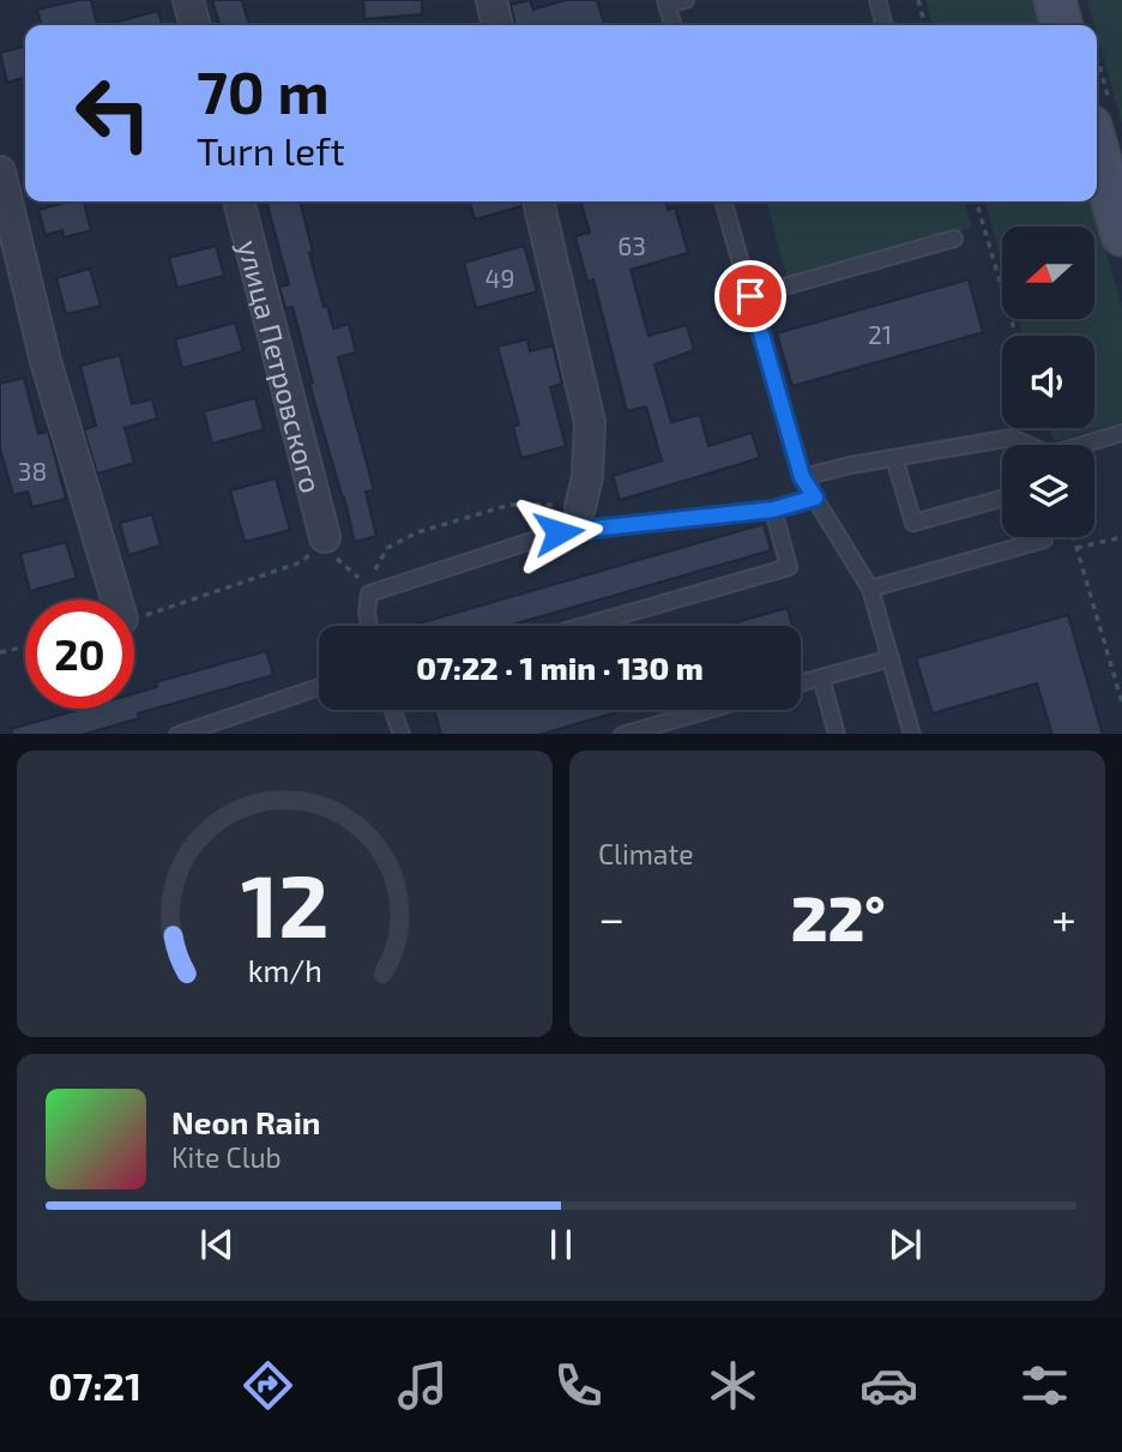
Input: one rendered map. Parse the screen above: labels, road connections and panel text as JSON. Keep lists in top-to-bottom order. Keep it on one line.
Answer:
{"streets":{"street":["улица Петровского"]},"house_numbers":["63","49","21","38"],"north":"left","page":{"turn":["70 m","Turn left"],"limit":"20","trip":"07:22 · 1 min · 130 m","tile":"Climate","heat":["−","22°","+"],"song":["Neon Rain","Kite Club"],"tabs":"07:21","gauge":["12","km/h"]}}
